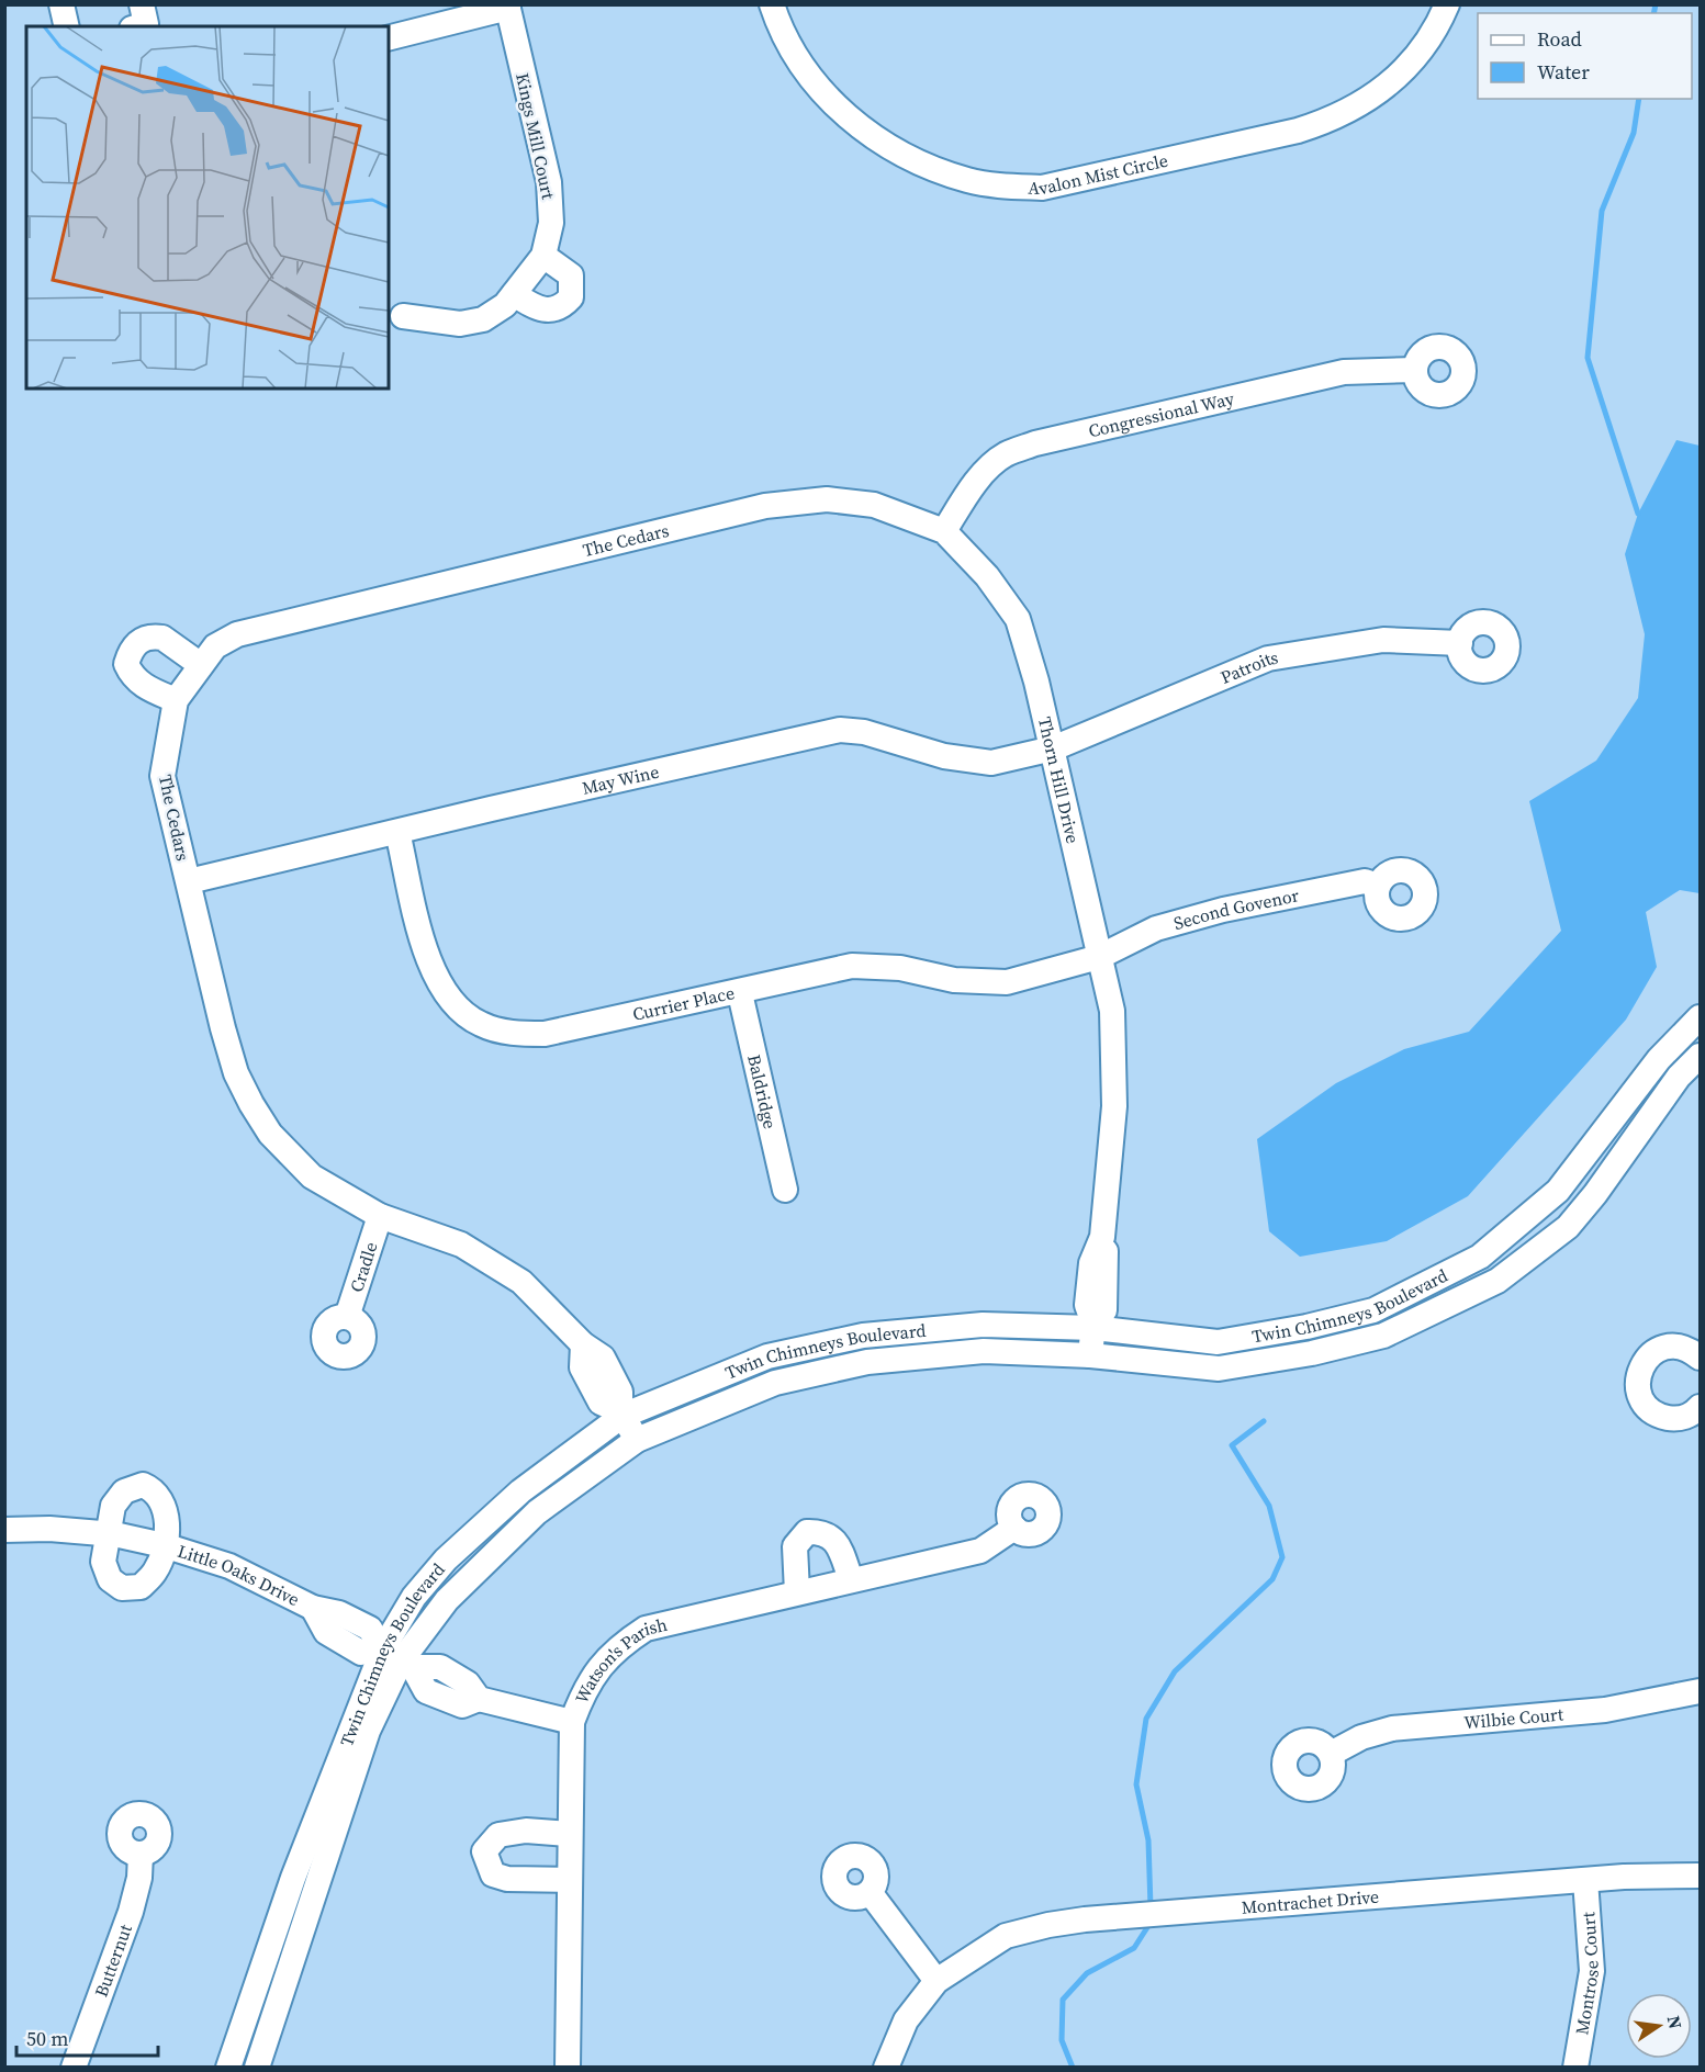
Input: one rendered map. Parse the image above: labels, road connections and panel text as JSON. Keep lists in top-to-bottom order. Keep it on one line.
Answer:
{"streets":{"street":["Kings Mill Court","Avalon Mist Circle","Congressional Way","The Cedars","Patroits","May Wine","Thorn Hill Drive","Second Govenor","Currier Place","Baldridge","Cradle","Twin Chimneys Boulevard","Little Oaks Drive","Watson's Parish","Wilbie Court","Montrachet Drive","Butternut","Montrose Court"]},"crossings":[["Congressional Way","Thorn Hill Drive"],["The Cedars","May Wine"],["The Cedars","Thorn Hill Drive"],["The Cedars","Cradle"],["The Cedars","Twin Chimneys Boulevard"],["Patroits","May Wine"],["Patroits","Thorn Hill Drive"],["May Wine","Thorn Hill Drive"],["May Wine","Currier Place"],["Thorn Hill Drive","Second Govenor"],["Thorn Hill Drive","Currier Place"],["Thorn Hill Drive","Twin Chimneys Boulevard"],["Second Govenor","Currier Place"],["Currier Place","Baldridge"],["Twin Chimneys Boulevard","Little Oaks Drive"],["Montrachet Drive","Montrose Court"]],"legend":["Road","Water"],"scale_bar":"50 m","north":"right"}
